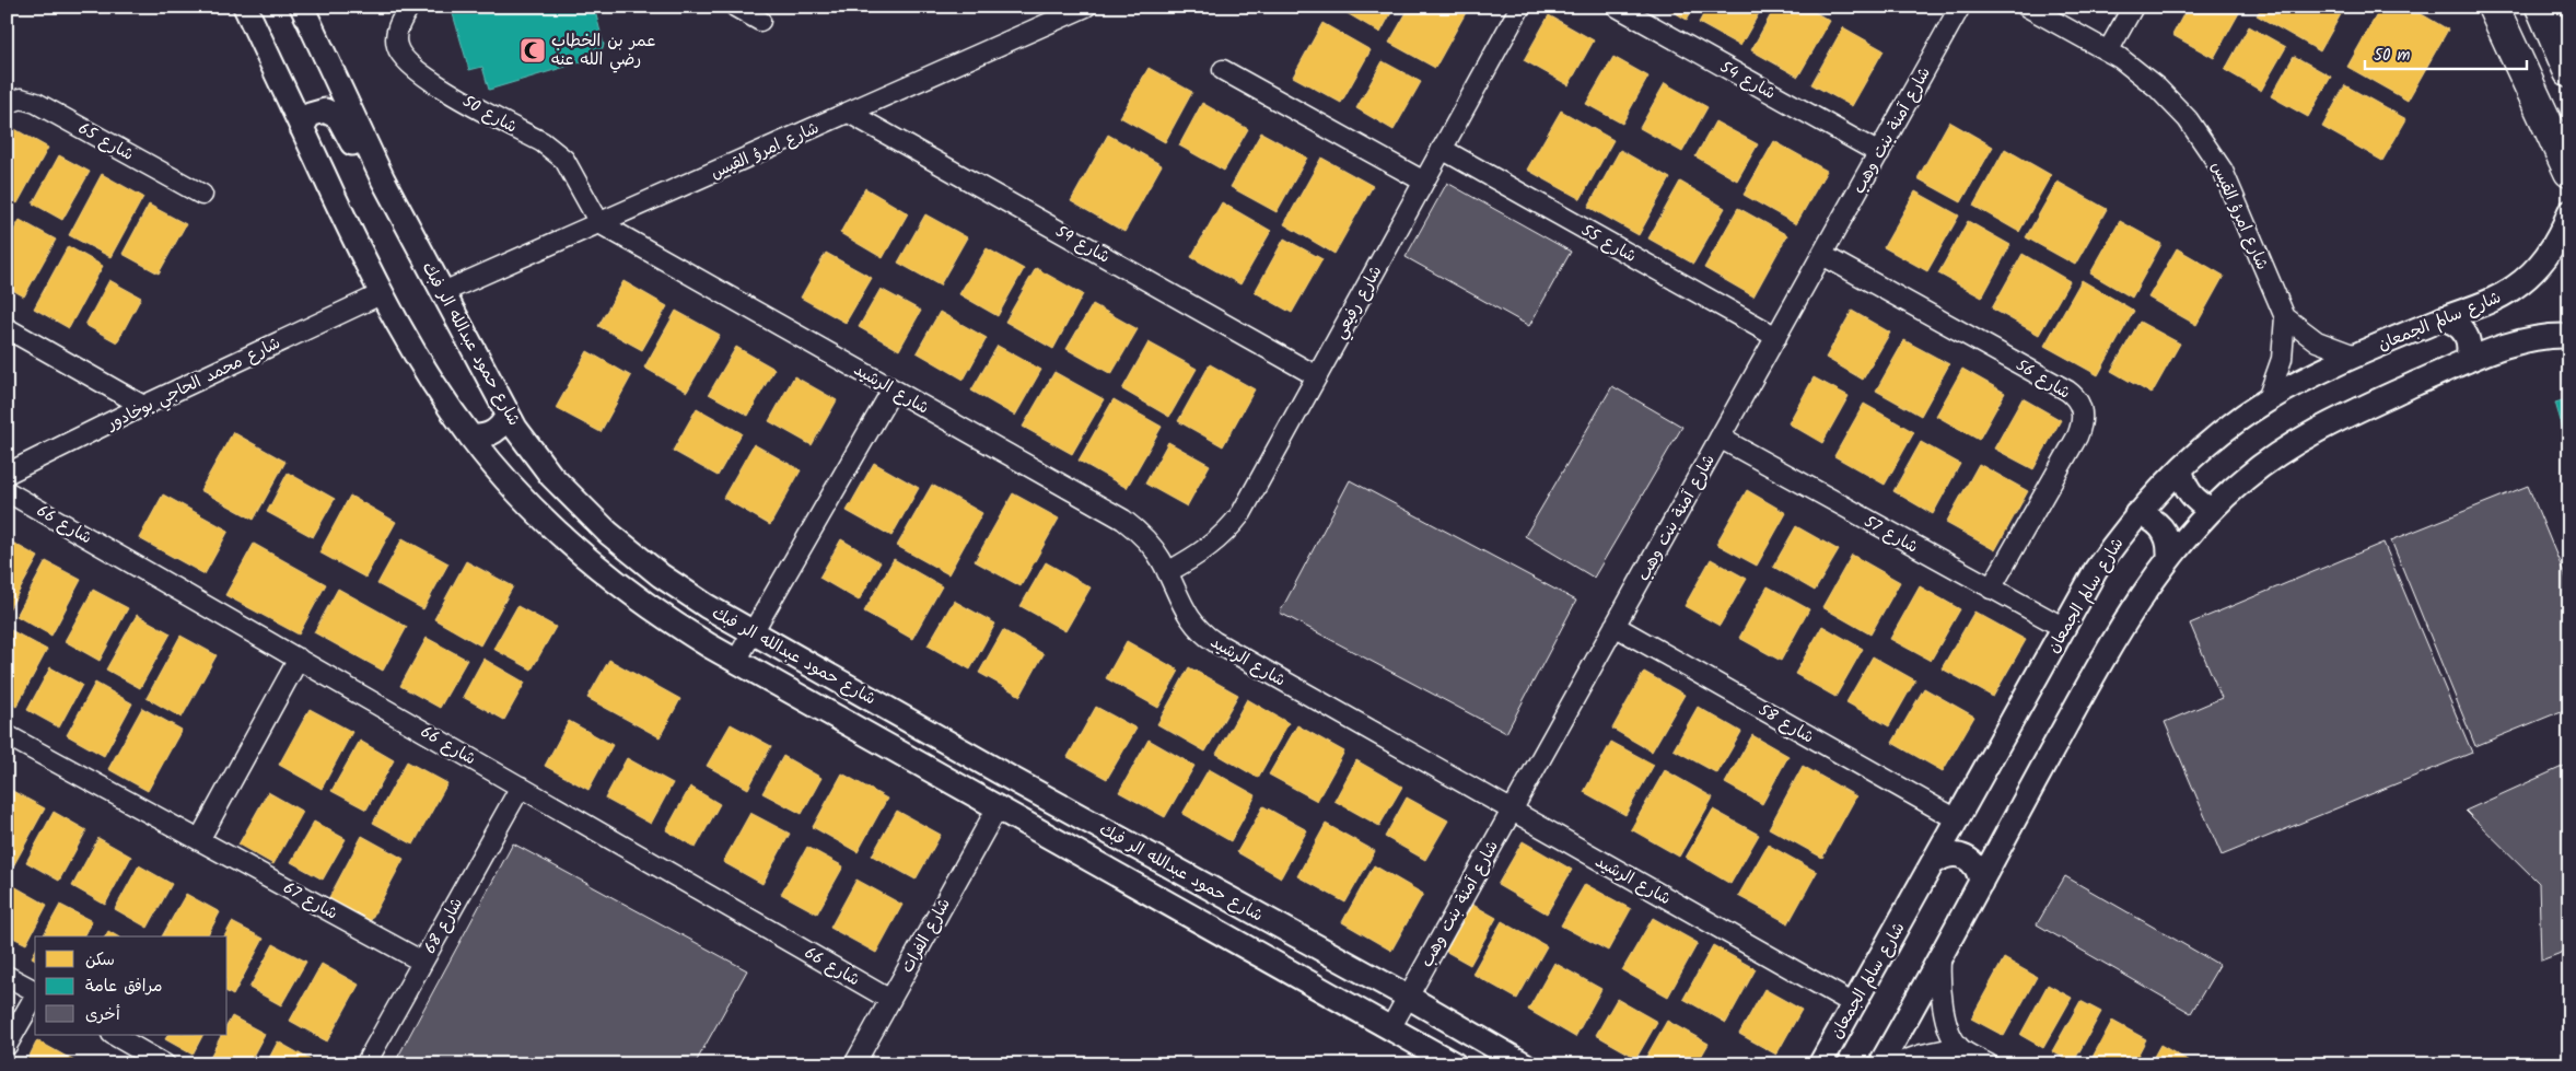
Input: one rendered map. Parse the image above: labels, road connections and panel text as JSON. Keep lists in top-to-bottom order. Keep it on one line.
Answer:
{"streets":{"street":["شارع 54","شارع 50","شارع آمنة بنت وهب","شارع 65","شارع امرؤ القيس","شارع 55","شارع 59","شارع رفيعي","شارع سالم الجمعان","شارع حمود عبدالله الر فبك","شارع 56","شارع محمد الحاجي بوخادور","شارع الرشيد","شارع 66","شارع 57","شارع 58","شارع 67","شارع 68","شارع الفرات"]},"crossings":[["شارع 54","شارع آمنة بنت وهب"],["شارع 50","شارع امرؤ القيس"],["شارع 50","شارع الرشيد"],["شارع آمنة بنت وهب","شارع 55"],["شارع آمنة بنت وهب","شارع حمود عبدالله الر فبك"],["شارع آمنة بنت وهب","شارع 56"],["شارع آمنة بنت وهب","شارع الرشيد"],["شارع آمنة بنت وهب","شارع 57"],["شارع آمنة بنت وهب","شارع 58"],["شارع امرؤ القيس","شارع 59"],["شارع امرؤ القيس","شارع سالم الجمعان"],["شارع امرؤ القيس","شارع حمود عبدالله الر فبك"],["شارع امرؤ القيس","شارع الرشيد"],["شارع 55","شارع رفيعي"],["شارع 59","شارع رفيعي"],["شارع رفيعي","شارع الرشيد"],["شارع سالم الجمعان","شارع الرشيد"],["شارع سالم الجمعان","شارع 57"],["شارع سالم الجمعان","شارع 58"],["شارع حمود عبدالله الر فبك","شارع محمد الحاجي بوخادور"],["شارع حمود عبدالله الر فبك","شارع الفرات"],["شارع 56","شارع 57"],["شارع 66","شارع 68"],["شارع 66","شارع الفرات"],["شارع 67","شارع 68"]],"places":{"mosque":["عمر بن الخطاب رضي الله عنه"]},"legend":["سكن","مرافق عامة","أخرى"],"scale_bar":"50 m"}
